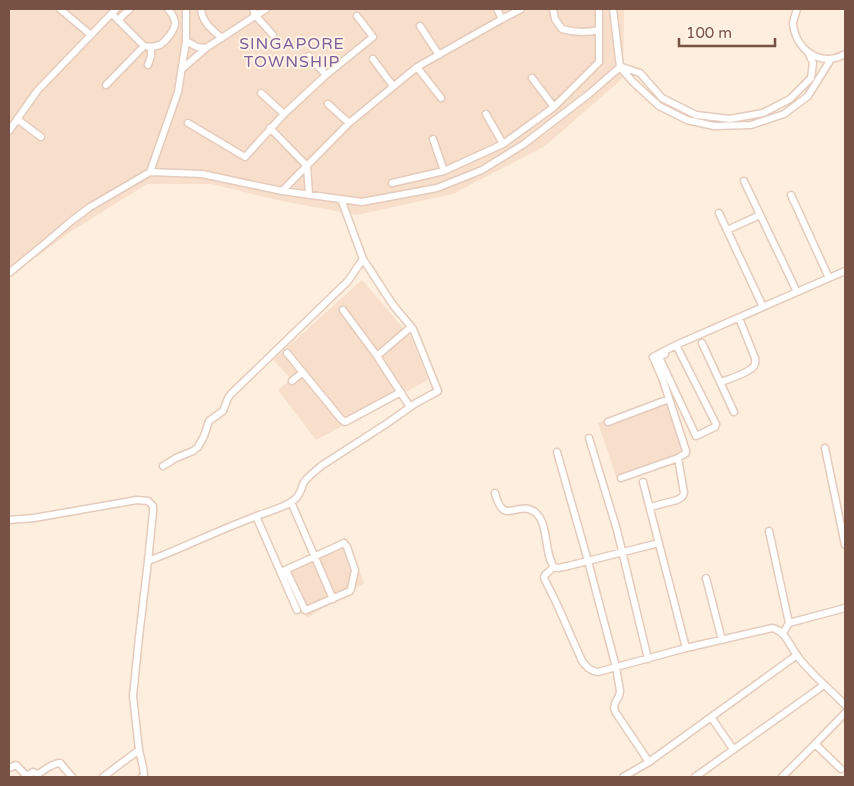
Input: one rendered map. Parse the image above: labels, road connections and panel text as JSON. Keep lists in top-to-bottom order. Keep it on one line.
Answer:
{"districts":["SINGAPORE TOWNSHIP"],"scale_bar":"100 m"}
